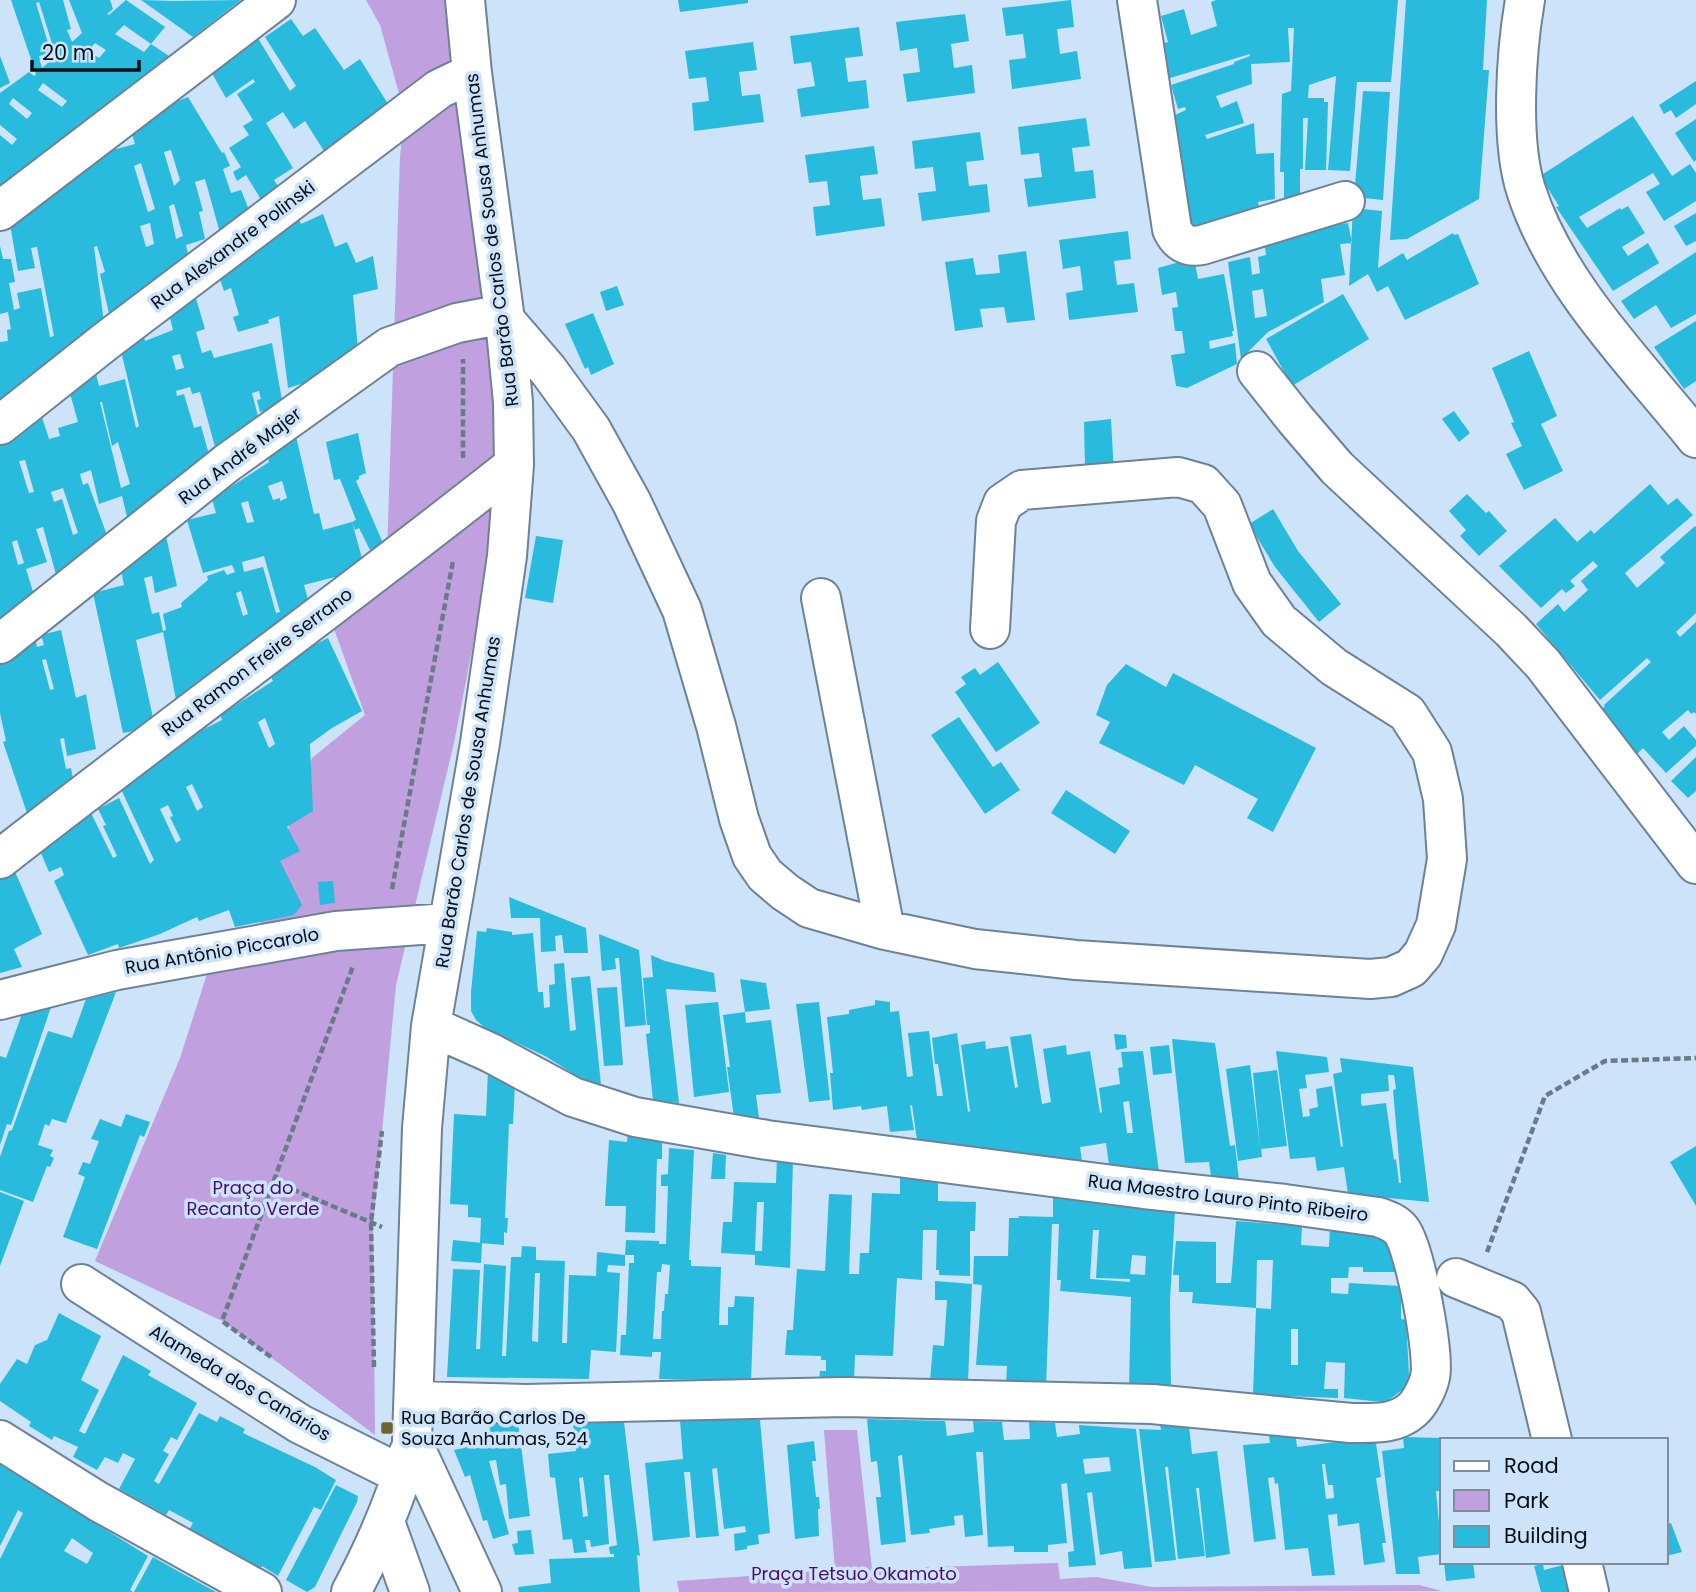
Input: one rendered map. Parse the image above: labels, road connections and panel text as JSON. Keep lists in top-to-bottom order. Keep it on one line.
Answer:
{"streets":{"street":["Rua Barão Carlos de Sousa Anhumas","Rua Alexandre Polinski","Rua André Majer","Rua Ramon Freire Serrano","Rua Antônio Piccarolo","Rua Maestro Lauro Pinto Ribeiro","Alameda dos Canários"]},"crossings":[["Rua Barão Carlos de Sousa Anhumas","Rua Alexandre Polinski"],["Rua Barão Carlos de Sousa Anhumas","Rua André Majer"],["Rua Barão Carlos de Sousa Anhumas","Rua Ramon Freire Serrano"],["Rua Barão Carlos de Sousa Anhumas","Rua Antônio Piccarolo"],["Rua Barão Carlos de Sousa Anhumas","Rua Maestro Lauro Pinto Ribeiro"],["Rua Barão Carlos de Sousa Anhumas","Alameda dos Canários"]],"parks":["Praça do Recanto Verde","Praça Tetsuo Okamoto"],"places":{"transit":["Rua Barão Carlos De Souza Anhumas, 524"]},"legend":["Road","Park","Building"],"scale_bar":"20 m"}
